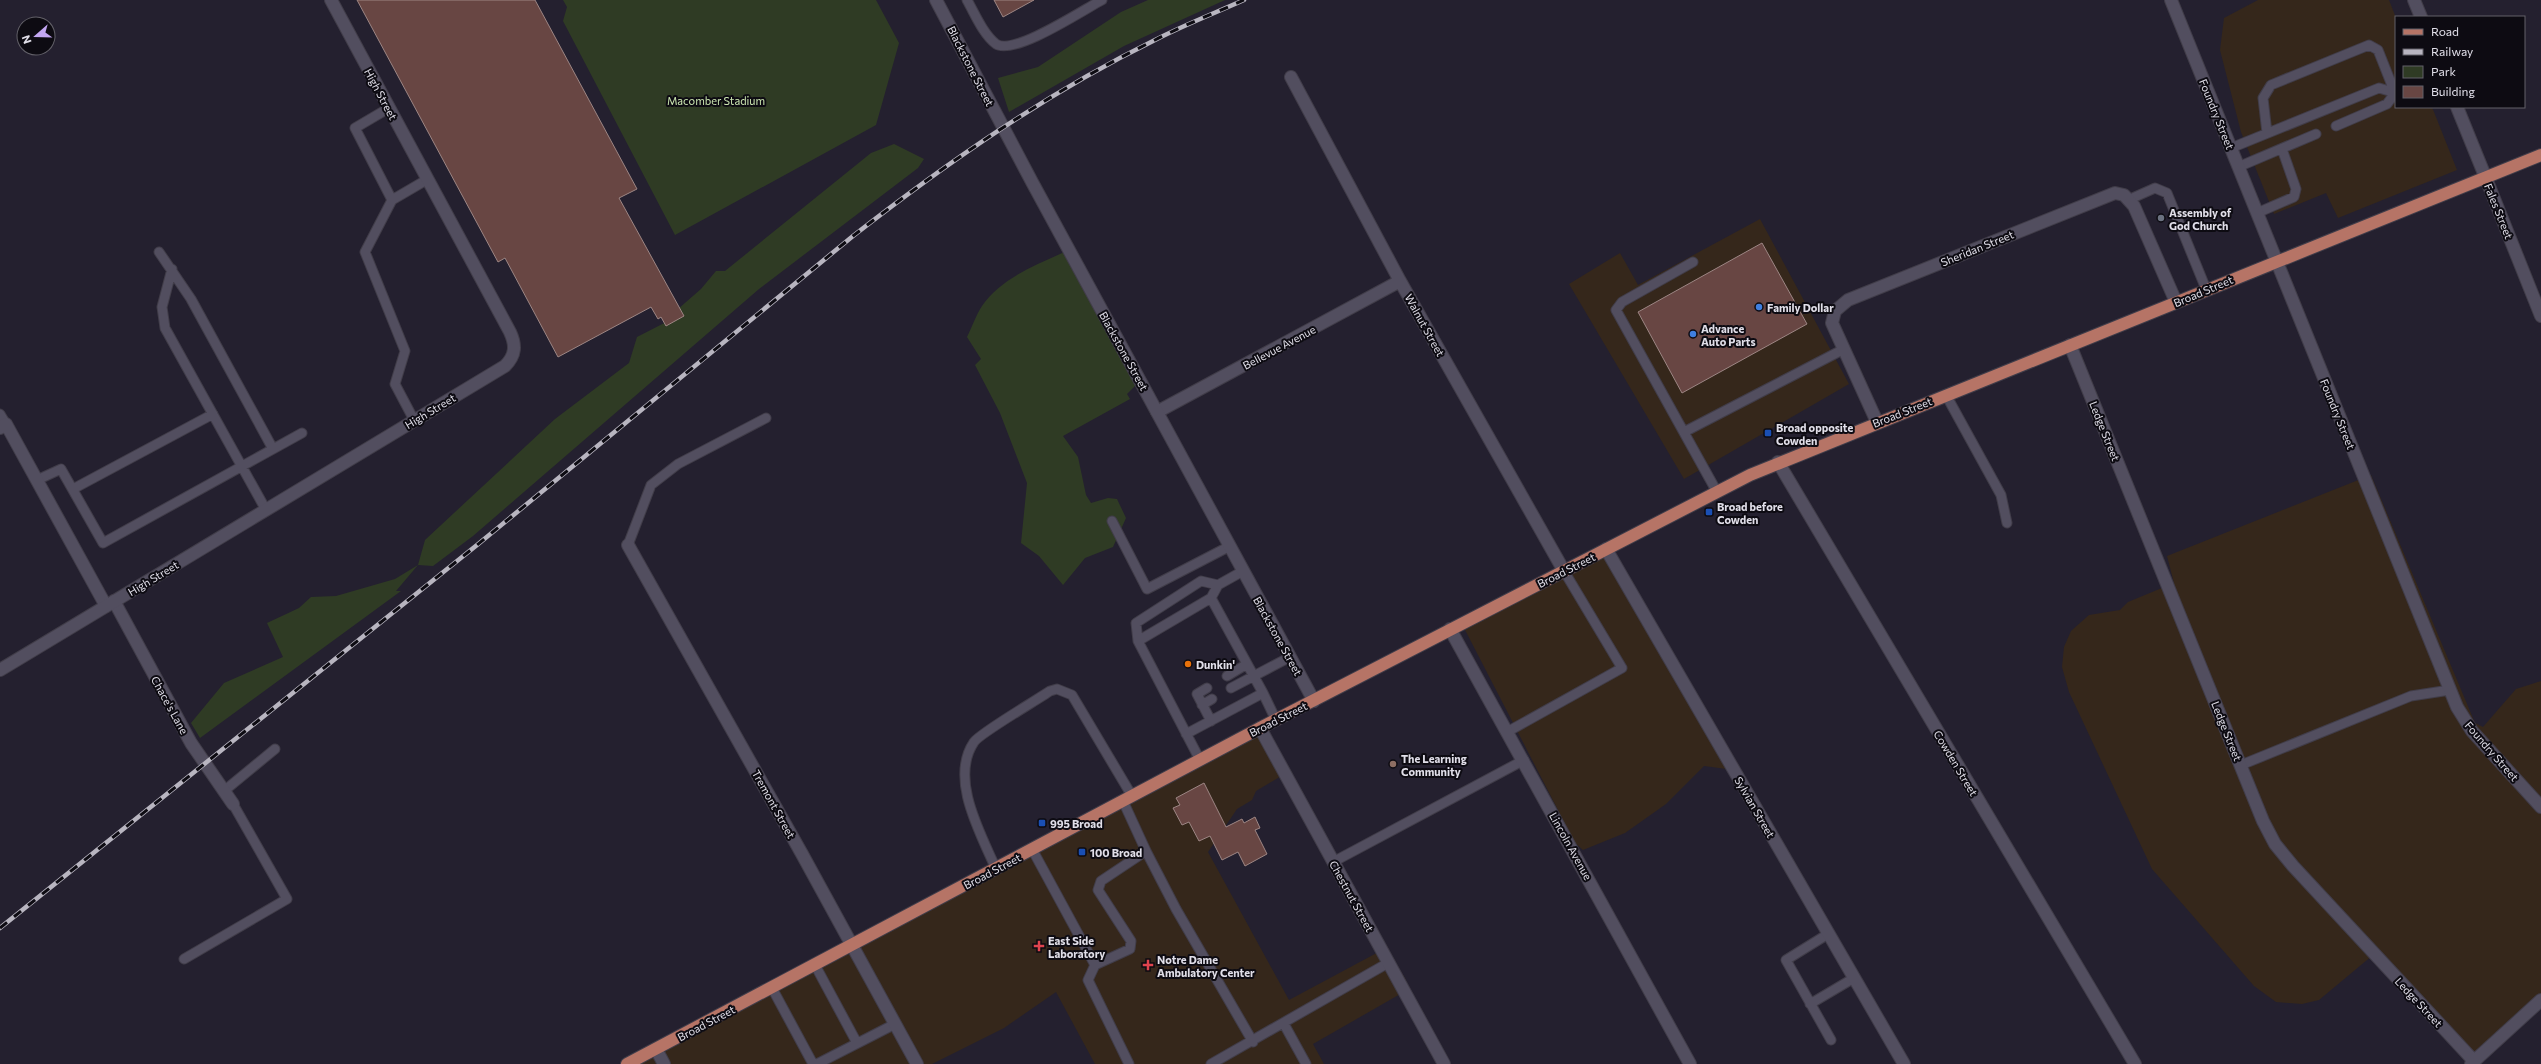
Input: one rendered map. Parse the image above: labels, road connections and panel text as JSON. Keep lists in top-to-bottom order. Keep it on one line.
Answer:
{"streets":{"main road":["Broad Street"],"street":["Blackstone Street","High Street","Foundry Street","Fales Street","Sheridan Street","Walnut Street","Bellevue Avenue","Ledge Street","Chace's Lane","Cowden Street","Tremont Street","Sylvian Street","Lincoln Avenue","Chestnut Street"]},"crossings":[["Blackstone Street","Broad Street"],["Blackstone Street","Bellevue Avenue"],["High Street","Chace's Lane"],["Foundry Street","Broad Street"],["Fales Street","Broad Street"],["Sheridan Street","Broad Street"],["Broad Street","Walnut Street"],["Broad Street","Ledge Street"],["Broad Street","Cowden Street"],["Broad Street","Tremont Street"],["Broad Street","Sylvian Street"],["Broad Street","Lincoln Avenue"],["Broad Street","Chestnut Street"],["Walnut Street","Bellevue Avenue"]],"parks":["Macomber Stadium"],"places":{"other":["Assembly of God Church","Family Dollar","Advance Auto Parts","Dunkin'","The Learning Community"],"transit":["Broad opposite Cowden","Broad before Cowden","995 Broad","100 Broad"],"health":["East Side Laboratory","Notre Dame Ambulatory Center"]},"legend":["Road","Railway","Park","Building"],"north":"left"}
